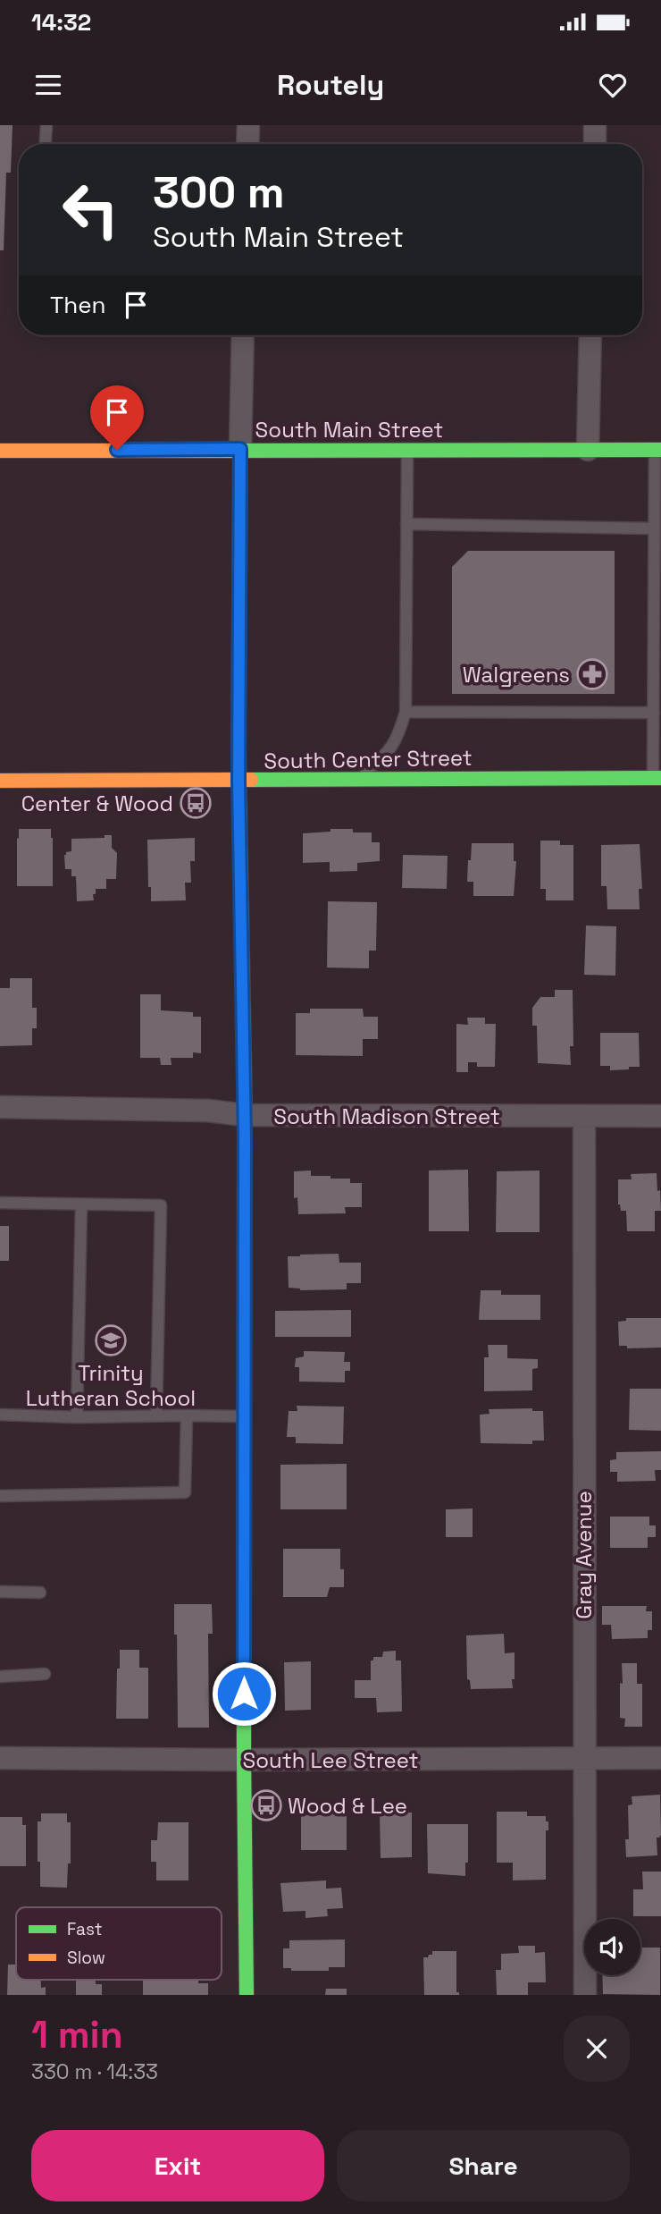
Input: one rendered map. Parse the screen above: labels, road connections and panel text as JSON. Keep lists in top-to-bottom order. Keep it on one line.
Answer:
{"streets":{"street":["South Main Street","South Center Street","South Madison Street","Gray Avenue","South Lee Street"]},"crossings":[["South Madison Street","Gray Avenue"],["Gray Avenue","South Lee Street"]],"places":{"pharmacy":["Walgreens"],"bus stop":["Center & Wood","Wood & Lee"],"school or university":["Trinity Lutheran School"]},"legend":["Fast","Slow"],"page":{"status":"14:32","header":"Routely","turn":["300 m","South Main Street"],"then":"Then","heading":["1 min","330 m · 14:33"],"buttons":["Exit","Share"]}}
